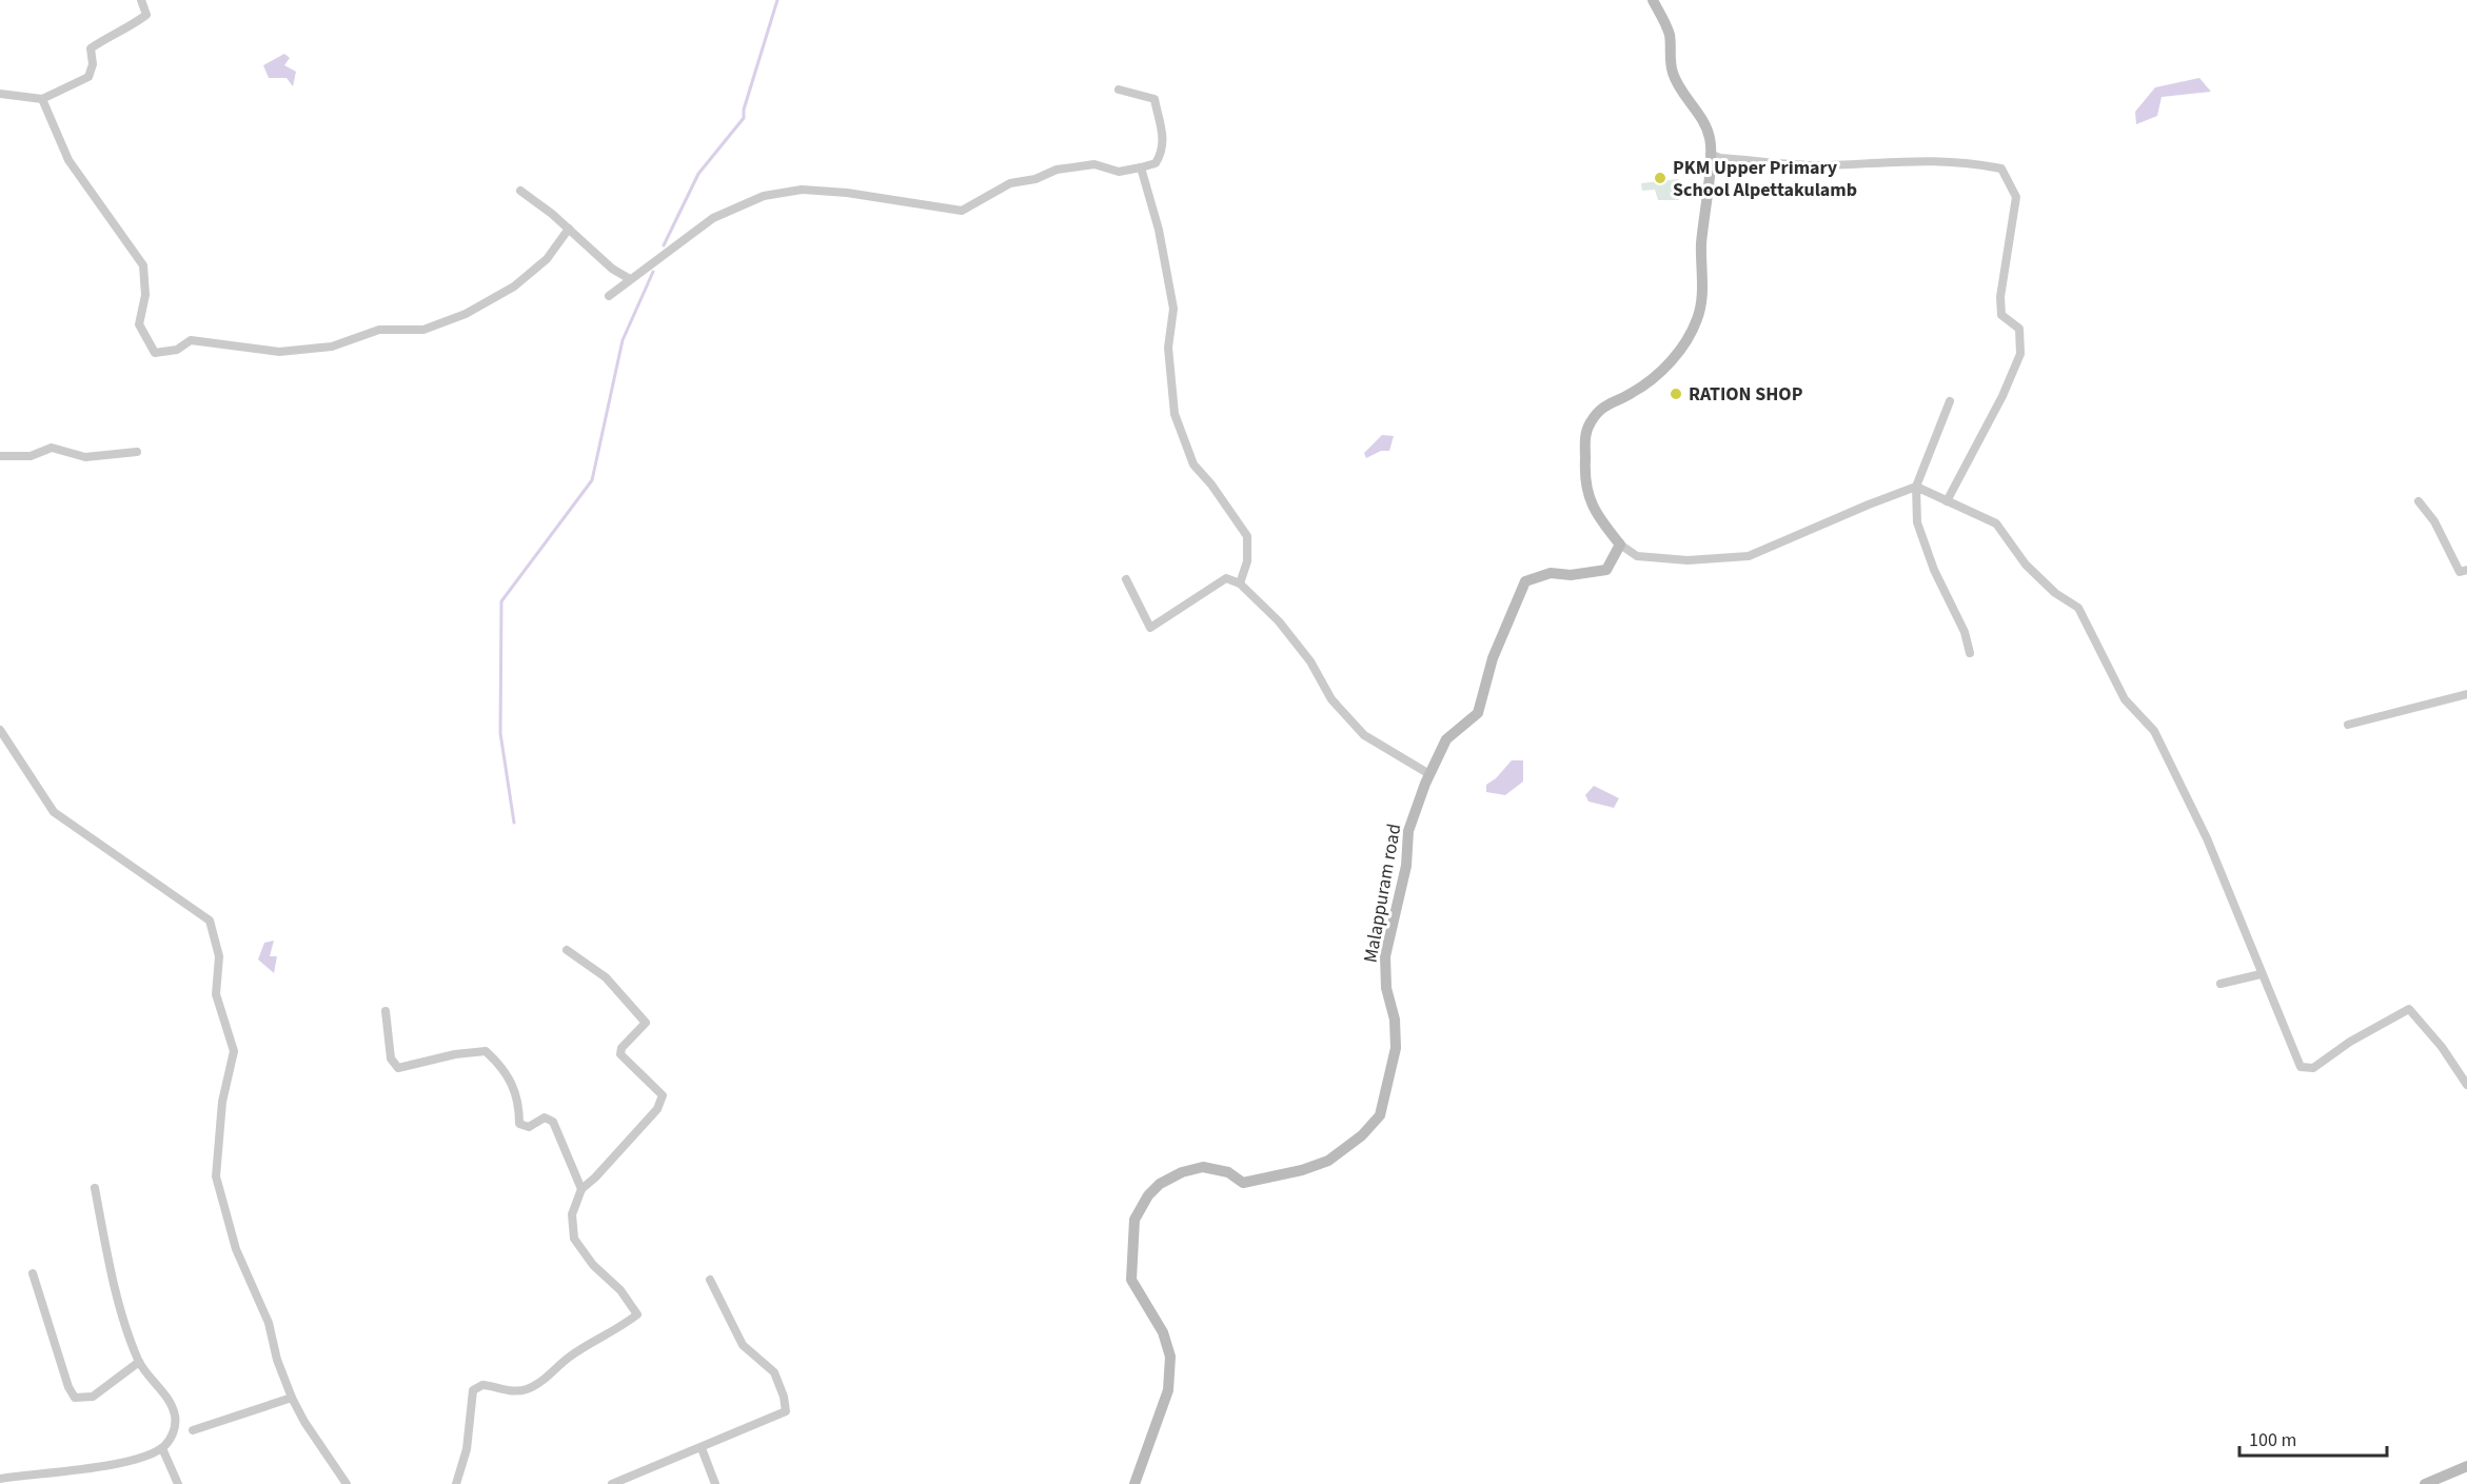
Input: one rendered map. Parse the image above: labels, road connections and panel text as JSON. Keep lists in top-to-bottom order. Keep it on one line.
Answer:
{"streets":{"street":["Malappuram road"]},"places":["PKM Upper Primary School Alpettakulamb","RATION SHOP"],"scale_bar":"100 m"}
